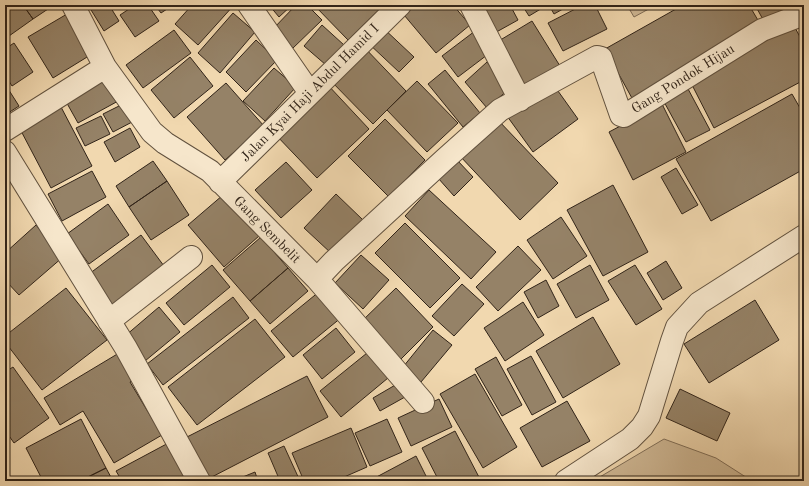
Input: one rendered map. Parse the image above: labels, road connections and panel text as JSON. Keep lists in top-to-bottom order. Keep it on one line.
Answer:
{"streets":{"street":["Gang Pondok Hijau","Jalan Kyai Haji Abdul Hamid I","Gang Sembelit"]},"crossings":[["Gang Pondok Hijau","Gang Sembelit"],["Jalan Kyai Haji Abdul Hamid I","Gang Sembelit"]]}
